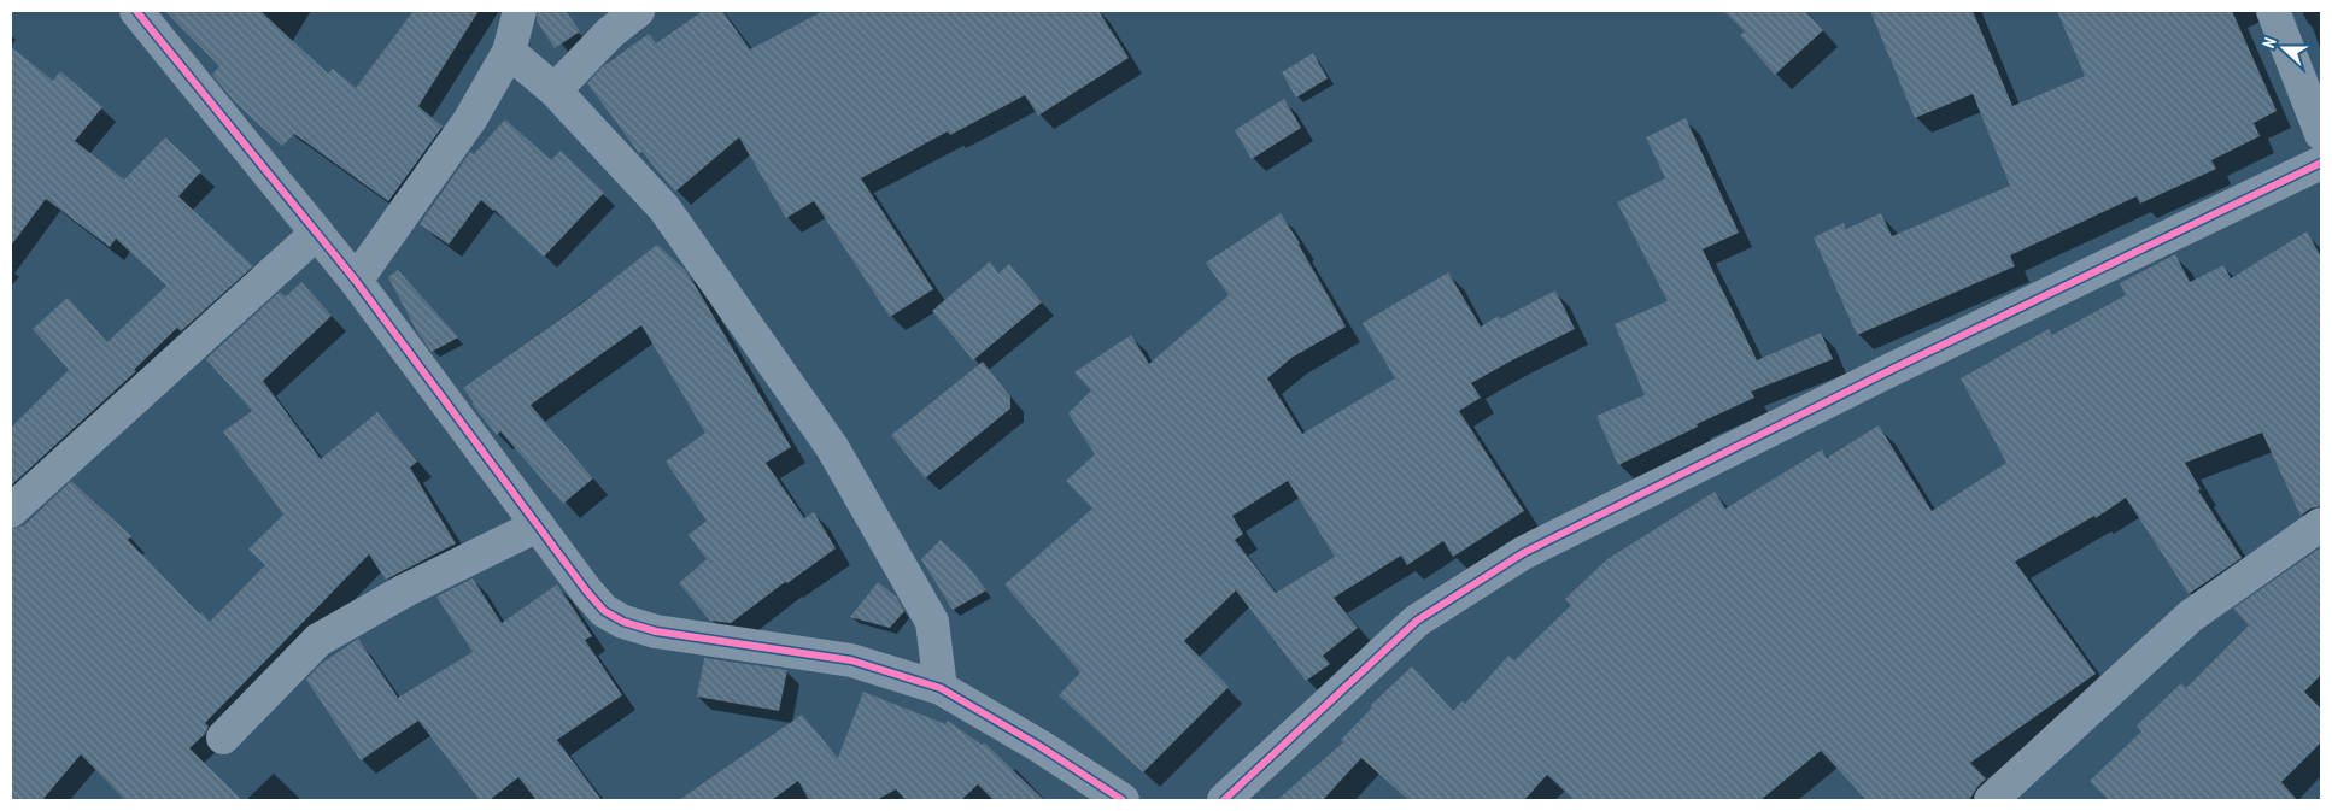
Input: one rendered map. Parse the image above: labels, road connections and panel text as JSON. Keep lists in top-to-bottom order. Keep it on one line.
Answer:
{"north":"left"}
